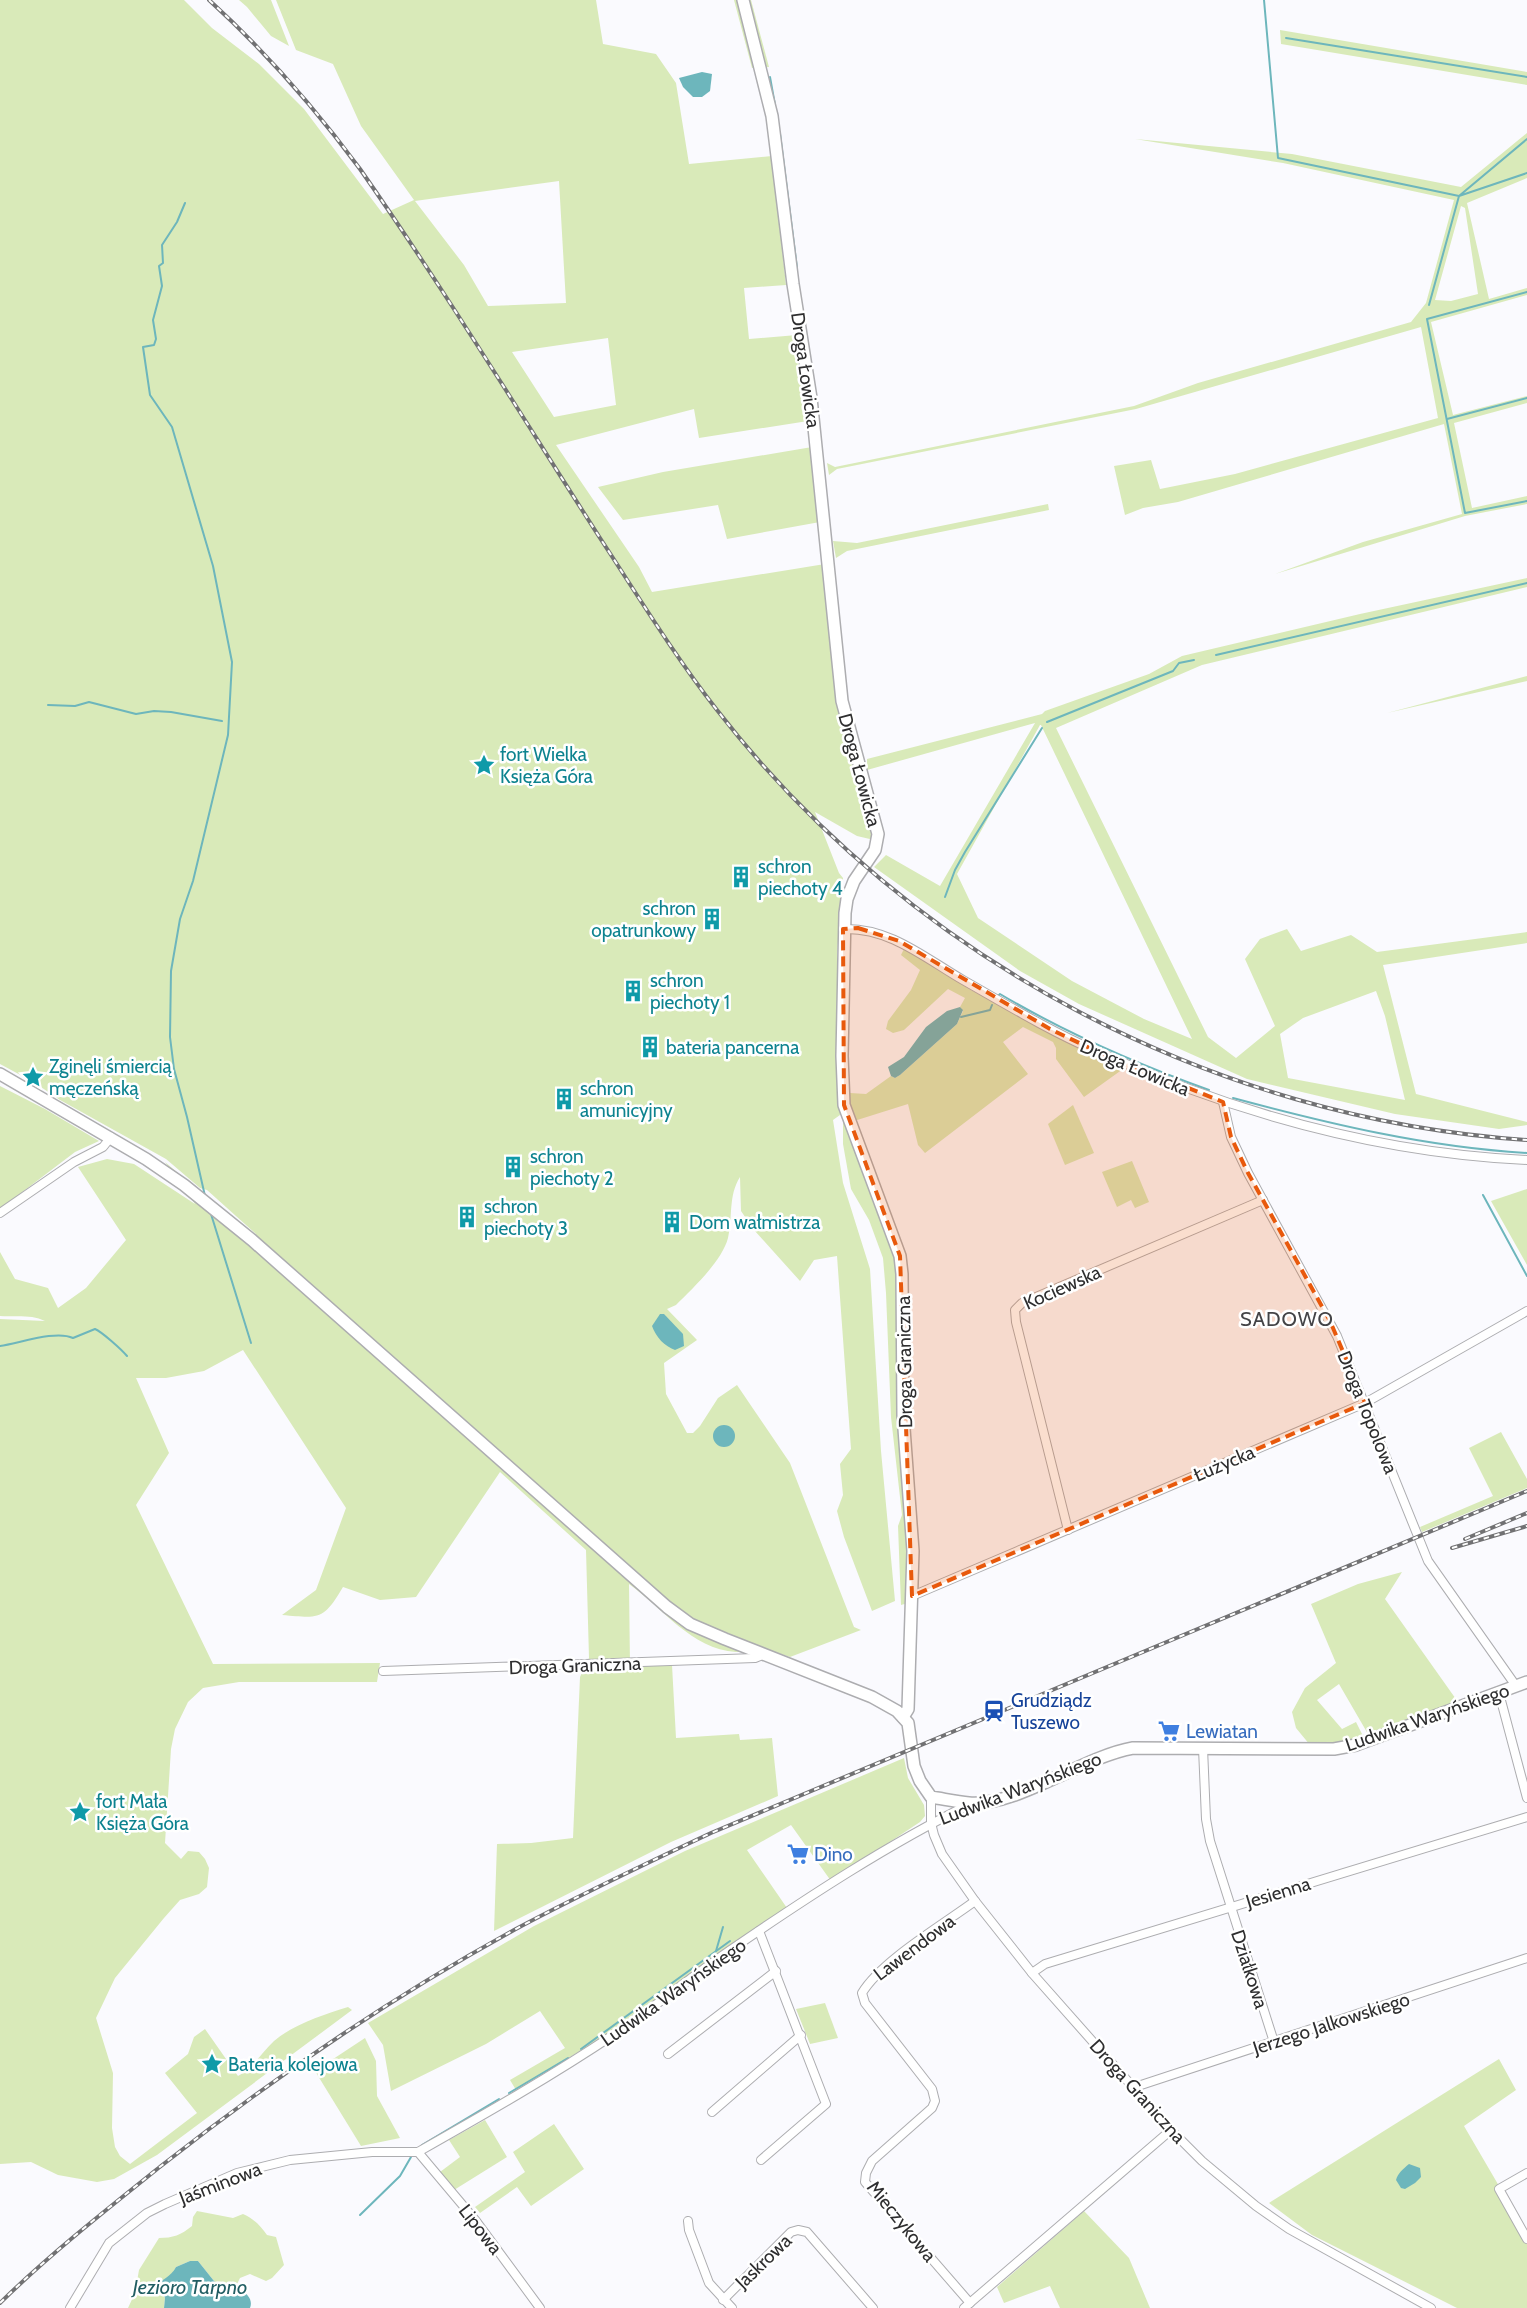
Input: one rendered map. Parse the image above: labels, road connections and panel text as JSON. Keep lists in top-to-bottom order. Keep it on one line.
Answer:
{"streets":{"street":["Droga Łowicka","Kociewska","Droga Graniczna","Droga Topolowa","Łużycka","Ludwika Waryńskiego","Jesienna","Lawendowa","Działkowa","Jerzego Jalkowskiego","Jaśminowa","Mieczykowa","Lipowa","Jaskrowa"]},"crossings":[["Droga Łowicka","Droga Graniczna"],["Droga Łowicka","Droga Topolowa"],["Kociewska","Droga Topolowa"],["Kociewska","Łużycka"],["Droga Graniczna","Łużycka"],["Droga Graniczna","Ludwika Waryńskiego"],["Droga Graniczna","Jesienna"],["Droga Graniczna","Lawendowa"],["Droga Graniczna","Jerzego Jalkowskiego"],["Droga Graniczna","Mieczykowa"],["Droga Topolowa","Łużycka"],["Droga Topolowa","Ludwika Waryńskiego"],["Ludwika Waryńskiego","Działkowa"],["Ludwika Waryńskiego","Jaśminowa"],["Ludwika Waryńskiego","Lipowa"],["Jesienna","Działkowa"],["Lawendowa","Mieczykowa"],["Działkowa","Jerzego Jalkowskiego"],["Jaśminowa","Lipowa"]],"districts":["SADOWO"],"water":["Jezioro Tarpno"],"places":{"place":["fort Wielka Księża Góra","Zginęli śmiercią męczeńską","fort Mała Księża Góra","Bateria kolejowa"],"building":["schron piechoty 4","schron opatrunkowy","schron piechoty 1","bateria pancerna","schron amunicyjny","schron piechoty 2","schron piechoty 3","Dom wałmistrza"],"station":["Grudziądz Tuszewo"],"supermarket":["Lewiatan","Dino"]}}
